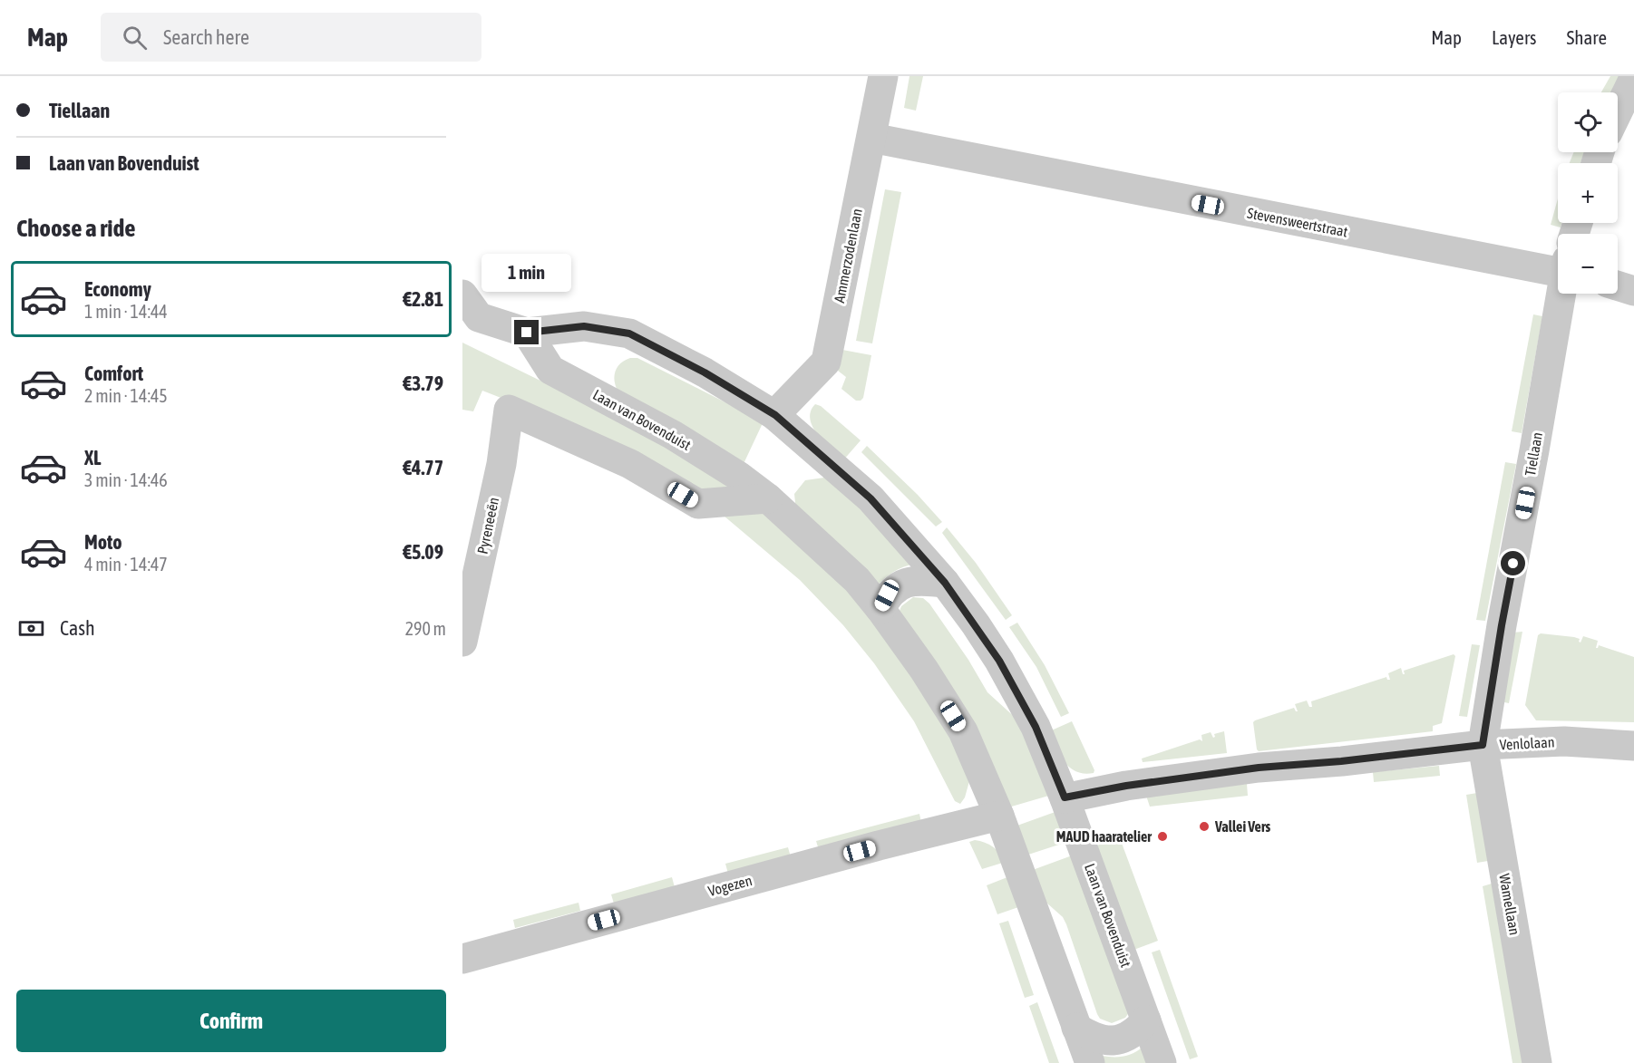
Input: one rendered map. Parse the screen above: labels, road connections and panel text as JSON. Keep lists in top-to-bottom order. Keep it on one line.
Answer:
{"streets":{"street":["Stevensweertstraat","Ammerzodenlaan","Laan van Bovenduist","Tiellaan","Pyreneeën","Venlolaan","Vogezen","Wamellaan"]},"crossings":[["Stevensweertstraat","Ammerzodenlaan"],["Ammerzodenlaan","Laan van Bovenduist"],["Laan van Bovenduist","Pyreneeën"],["Laan van Bovenduist","Venlolaan"],["Laan van Bovenduist","Vogezen"],["Tiellaan","Venlolaan"],["Tiellaan","Wamellaan"],["Venlolaan","Wamellaan"]],"places":["Vallei Vers","MAUD haaratelier"],"page":{"header":"Map","search":"Search here","nav":["Map","Layers","Share"],"banner":["Tiellaan","Laan van Bovenduist"],"map_buttons":["+","−"],"heading":"Choose a ride","bubble":"1 min","list":[{"name":"Economy","note":"1 min · 14:44","value":"€2.81"},{"name":"Comfort","note":"2 min · 14:45","value":"€3.79"},{"name":"XL","note":"3 min · 14:46","value":"€4.77"},{"name":"Moto","note":"4 min · 14:47","value":"€5.09"}],"pay":["Cash","290 m"],"buttons":"Confirm"}}
